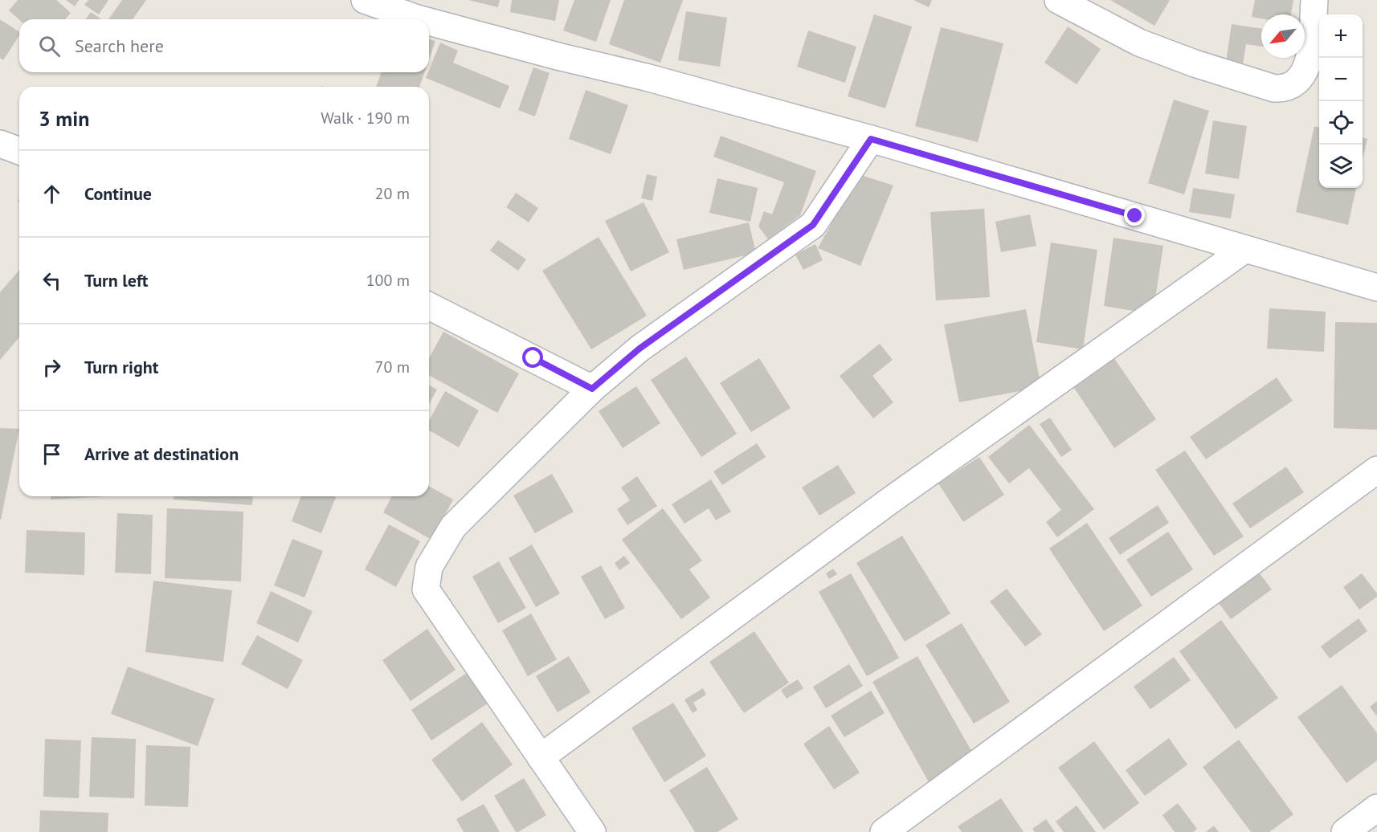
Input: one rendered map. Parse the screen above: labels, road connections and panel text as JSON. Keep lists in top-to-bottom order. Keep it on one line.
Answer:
{"north":"bottom left","page":{"map_buttons":["+","−"],"search":"Search here","heading":["3 min","Walk · 190 m"],"list":[["Continue","20 m"],["Turn left","100 m"],["Turn right","70 m"],"Arrive at destination"]}}
